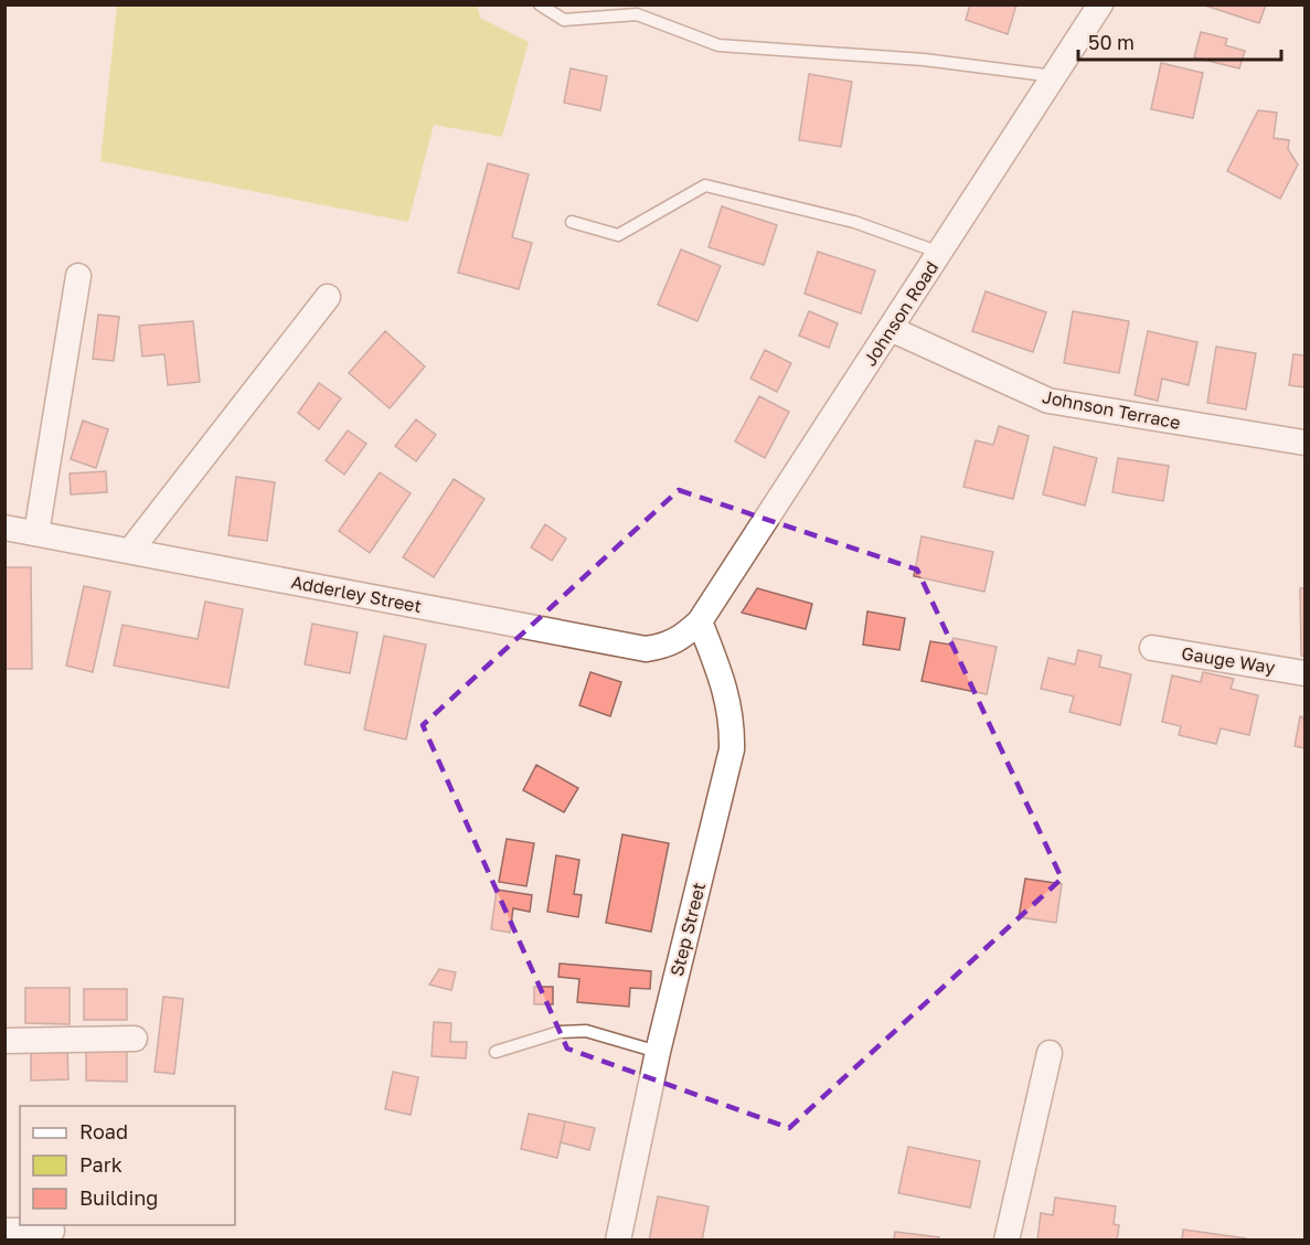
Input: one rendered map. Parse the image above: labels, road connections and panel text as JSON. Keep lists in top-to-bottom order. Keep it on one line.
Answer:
{"streets":{"street":["Johnson Road","Johnson Terrace","Adderley Street","Gauge Way","Step Street"]},"crossings":[["Johnson Road","Johnson Terrace"],["Johnson Road","Adderley Street"],["Johnson Road","Step Street"],["Adderley Street","Step Street"]],"legend":["Road","Park","Building"],"scale_bar":"50 m"}
